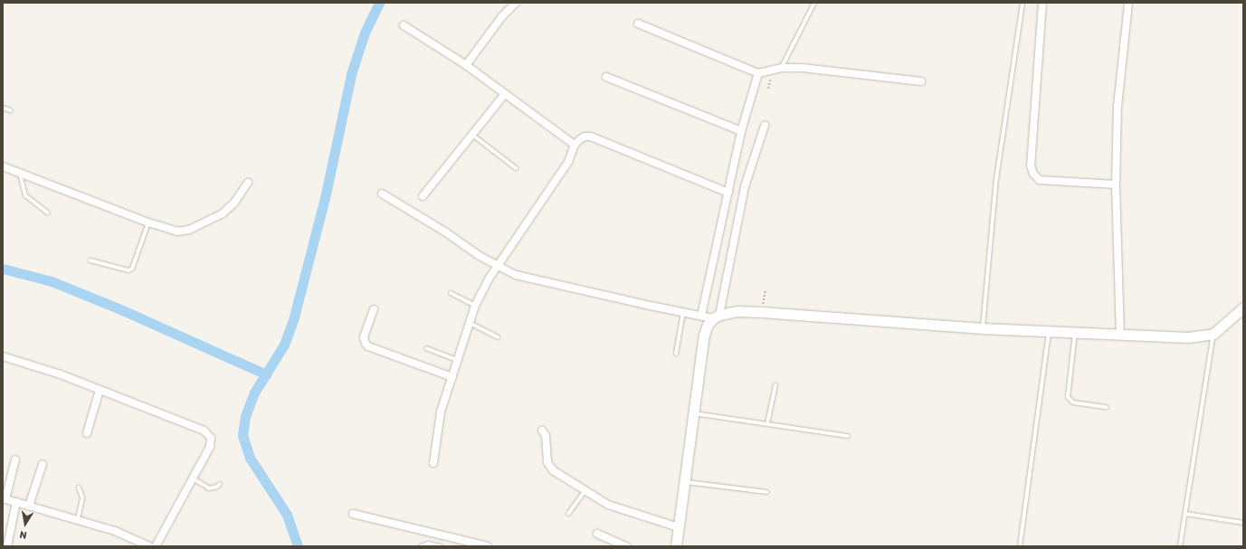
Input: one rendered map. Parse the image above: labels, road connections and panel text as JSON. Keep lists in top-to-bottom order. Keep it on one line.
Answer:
{"north":"bottom"}
